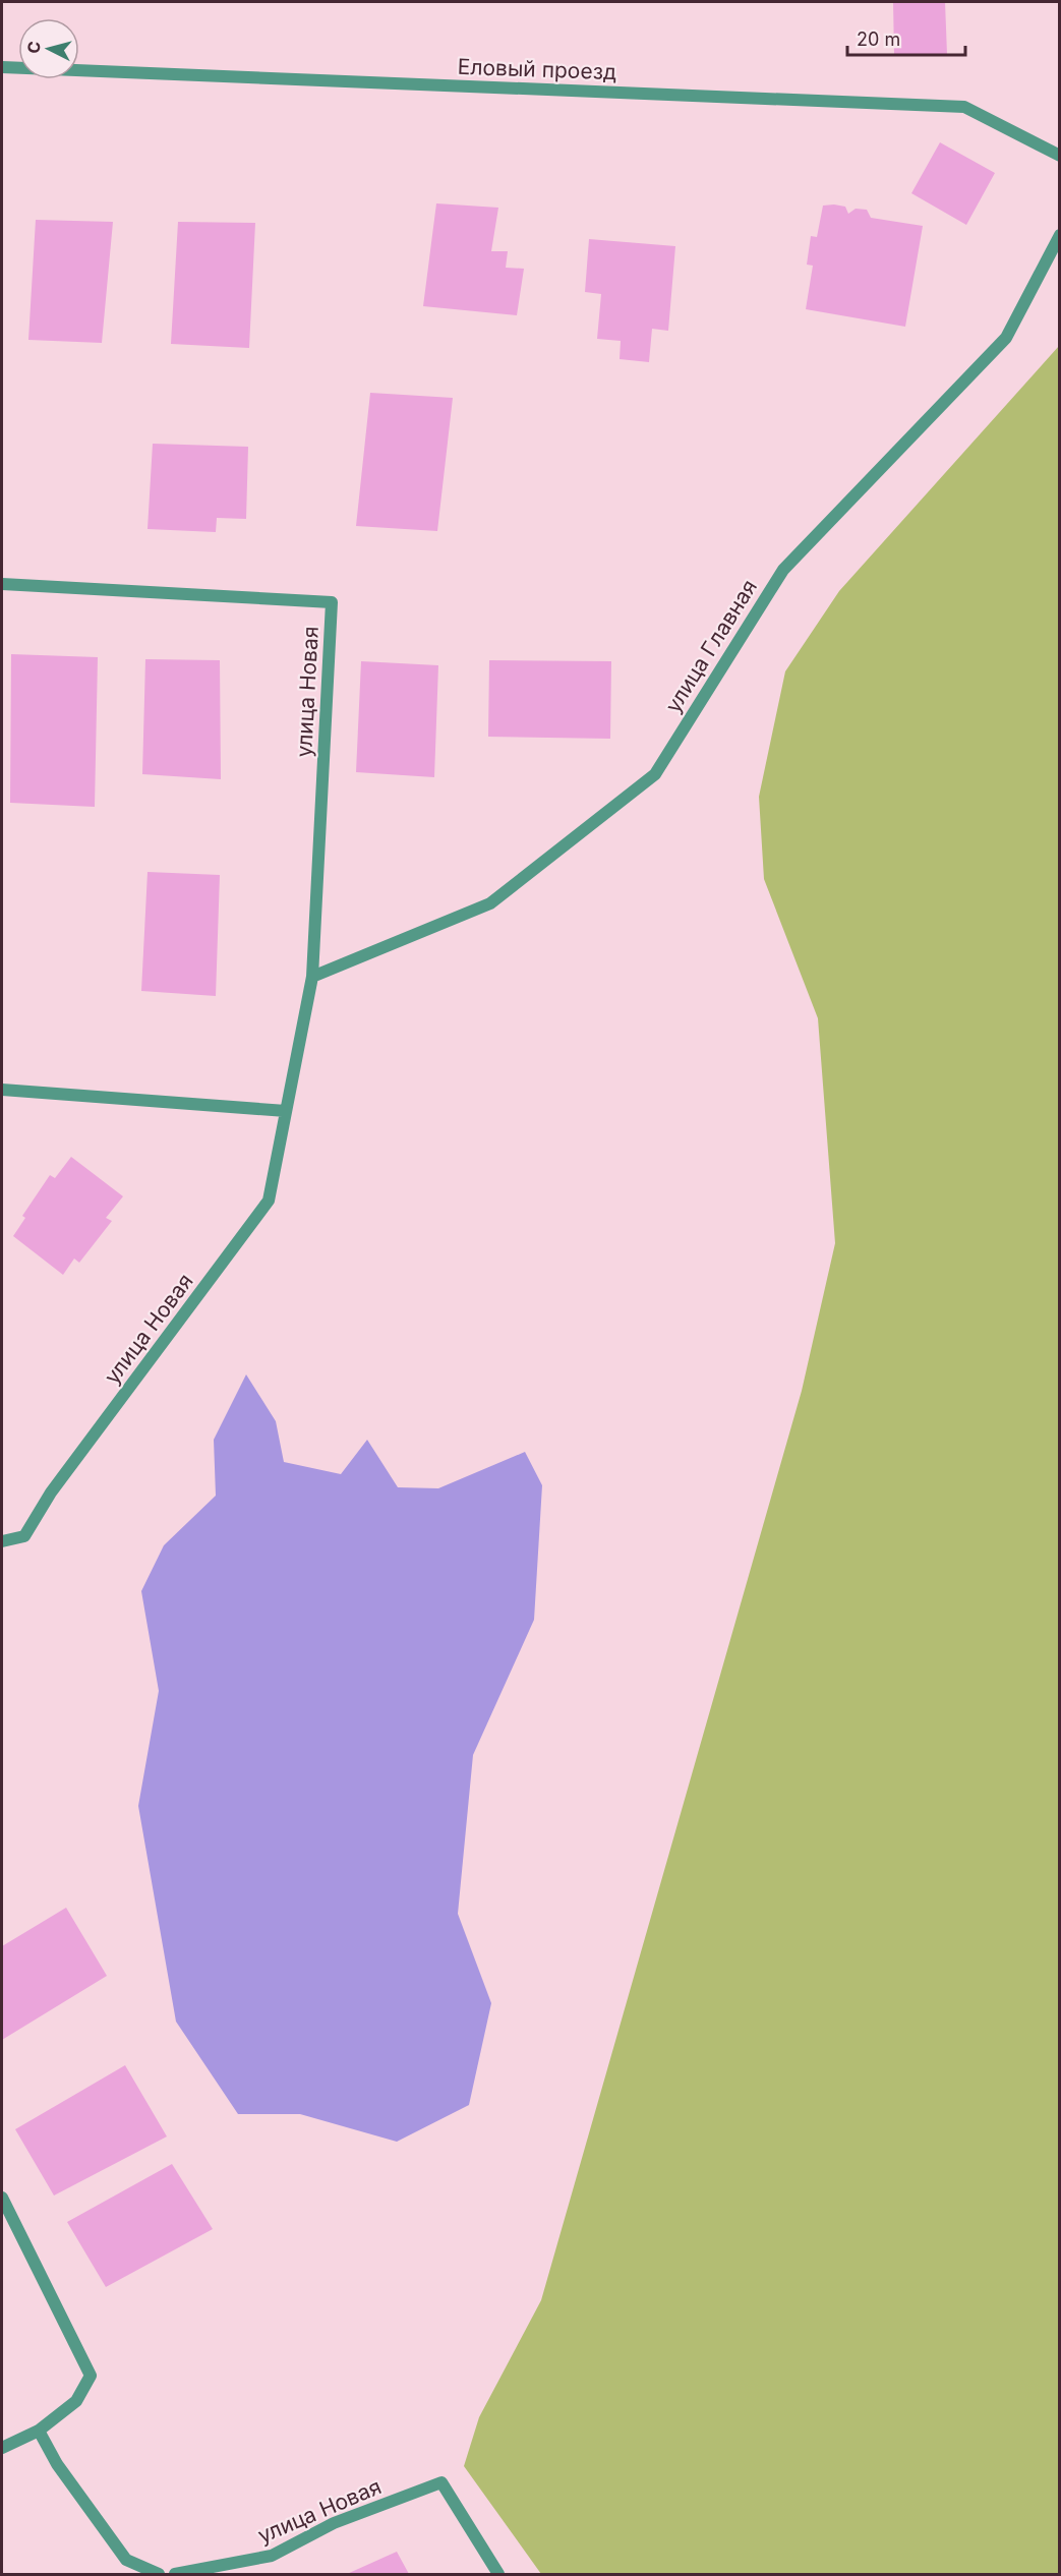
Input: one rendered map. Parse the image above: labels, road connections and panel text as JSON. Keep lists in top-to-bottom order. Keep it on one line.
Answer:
{"streets":{"street":["Еловый проезд","улица Главная","улица Новая"]},"crossings":[["улица Главная","улица Новая"]],"scale_bar":"20 m","north":"left"}
